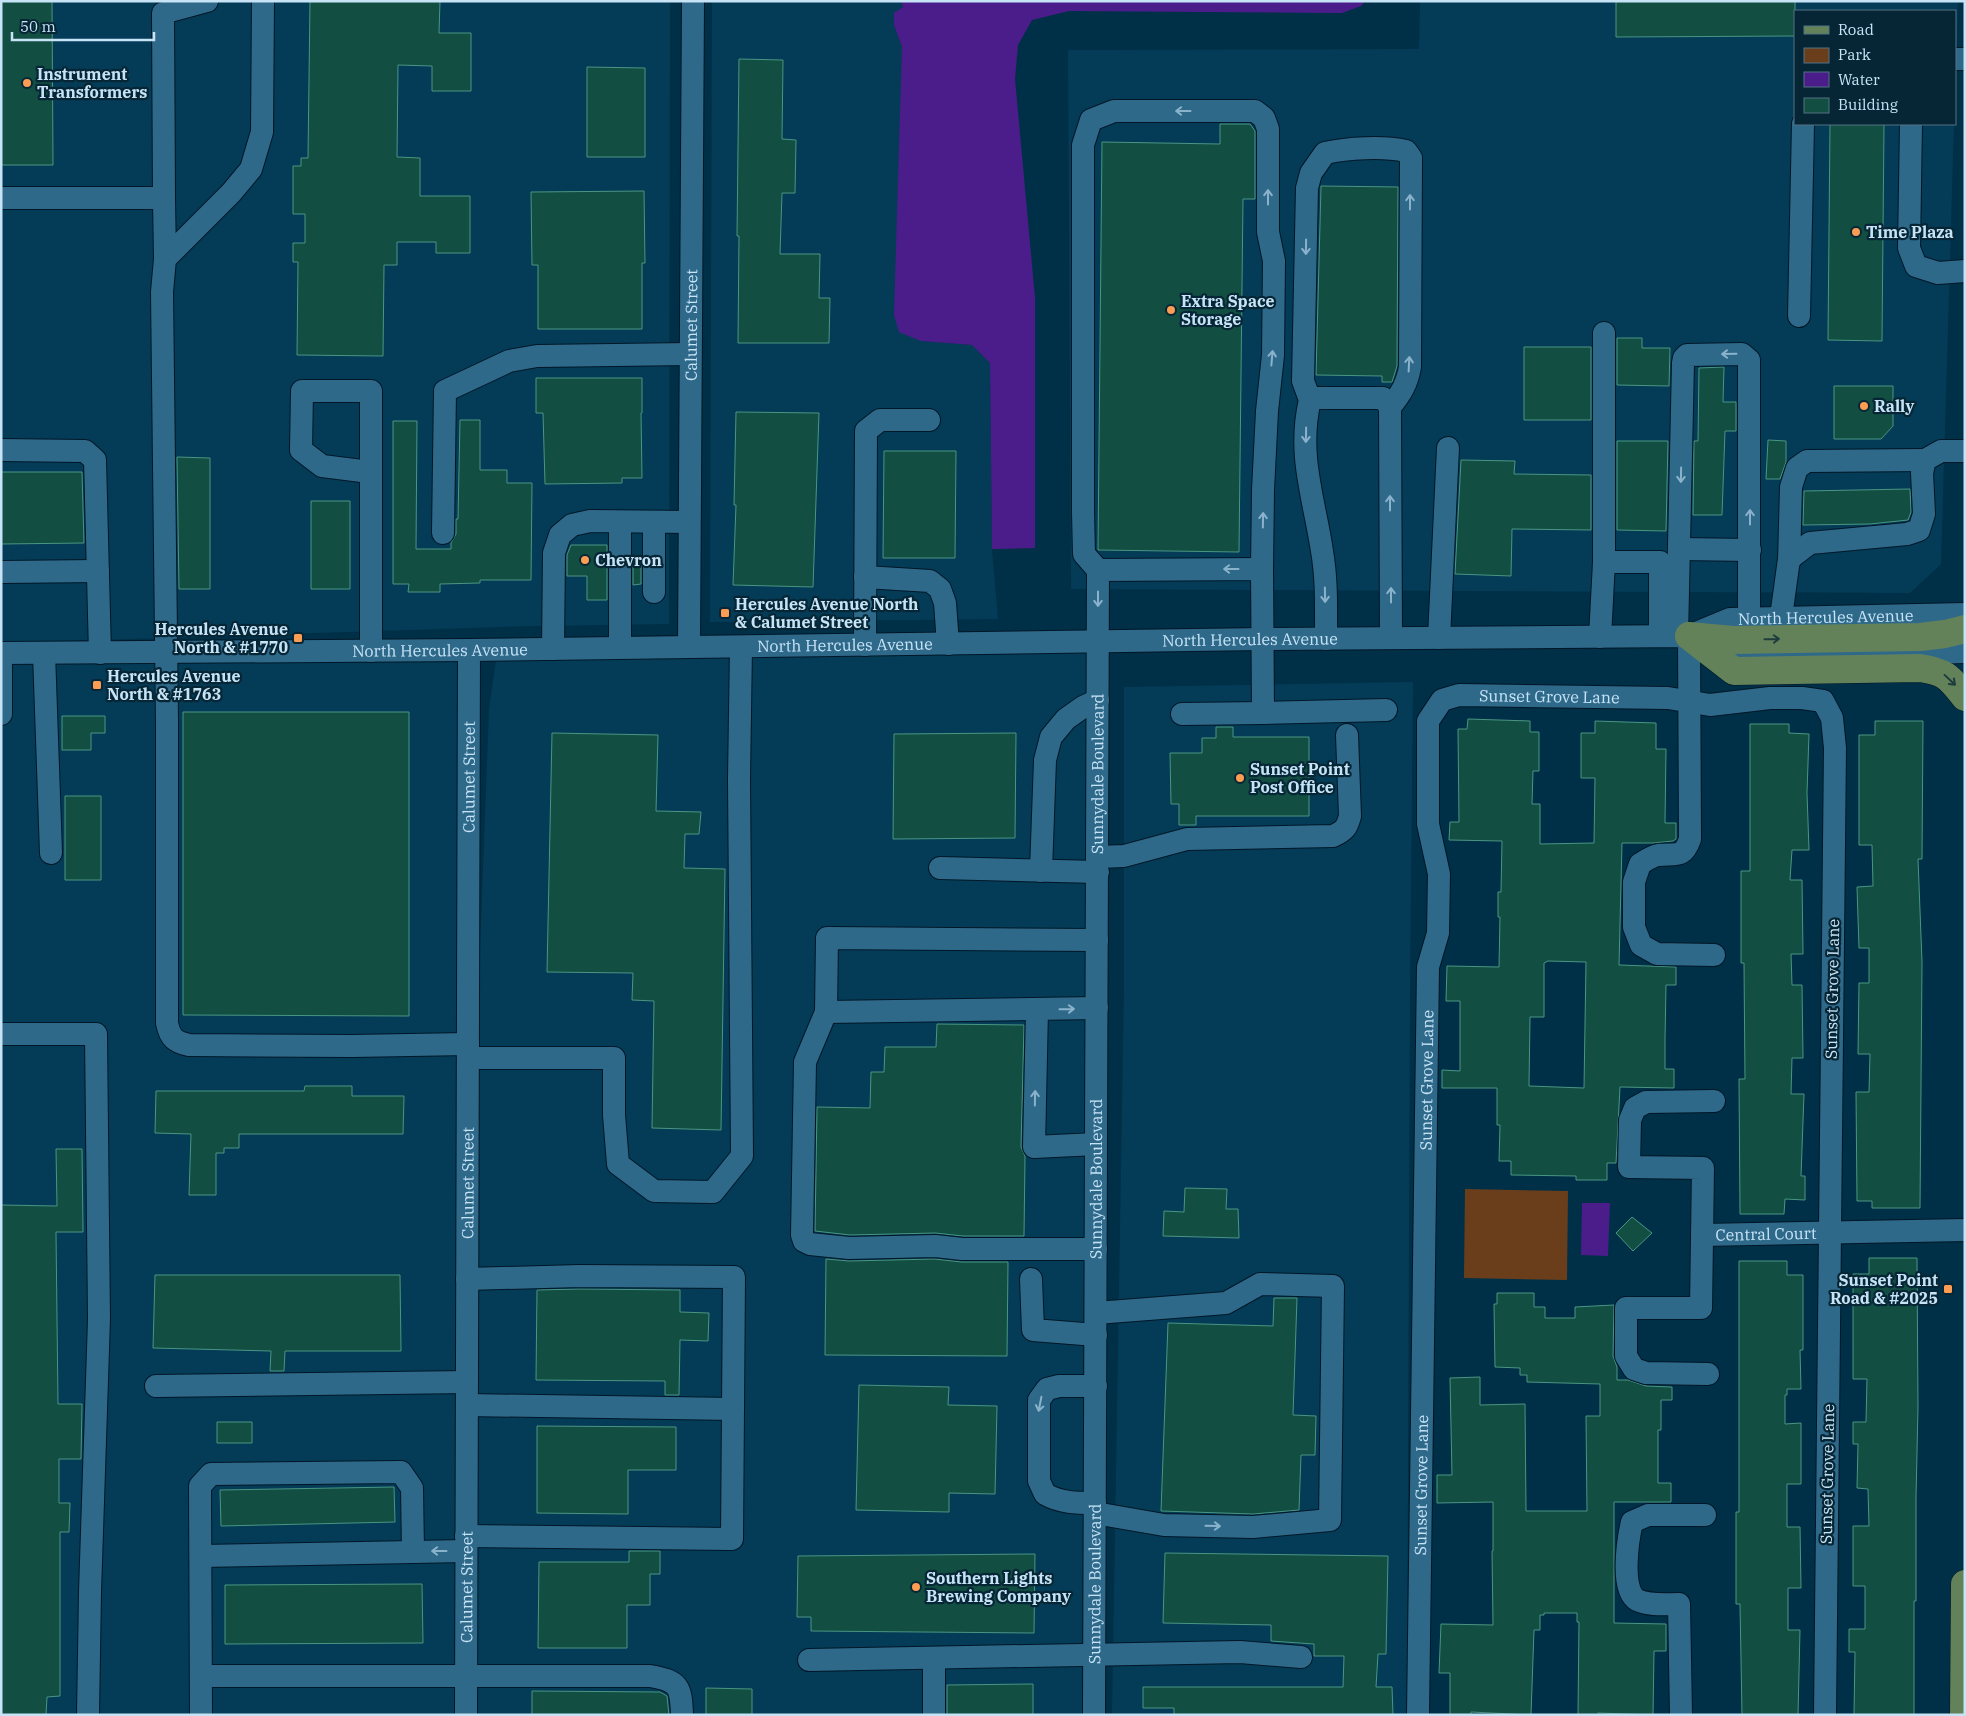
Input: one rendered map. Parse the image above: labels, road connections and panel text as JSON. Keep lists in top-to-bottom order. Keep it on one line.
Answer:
{"streets":{"street":["Calumet Street","North Hercules Avenue","Sunset Grove Lane","Sunnydale Boulevard","Central Court"]},"crossings":[["Calumet Street","North Hercules Avenue"],["North Hercules Avenue","Sunnydale Boulevard"],["Sunset Grove Lane","Central Court"]],"places":{"other":["Instrument Transformers","Time Plaza","Extra Space Storage","Rally","Chevron","Sunset Point Post Office","Southern Lights Brewing Company"],"transit":["Hercules Avenue North & Calumet Street","Hercules Avenue North & #1770","Hercules Avenue North & #1763","Sunset Point Road & #2025"]},"legend":["Road","Park","Water","Building"],"scale_bar":"50 m"}
